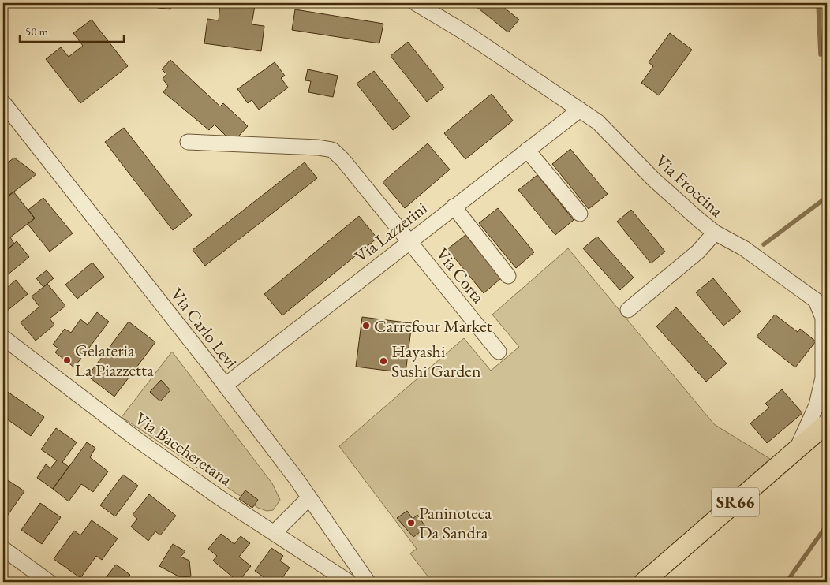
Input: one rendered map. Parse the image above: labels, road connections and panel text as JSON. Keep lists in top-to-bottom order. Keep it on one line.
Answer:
{"streets":{"main road":["SR66"],"street":["Via Froccina","Via Lazzerini","Via Corta","Via Carlo Levi","Via Baccheretana"]},"crossings":[["Via Froccina","Via Lazzerini"],["Via Froccina","SR66"],["Via Lazzerini","Via Corta"],["Via Lazzerini","Via Carlo Levi"]],"places":["Carrefour Market","Gelateria La Piazzetta","Hayashi Sushi Garden","Paninoteca Da Sandra"],"scale_bar":"50 m"}
